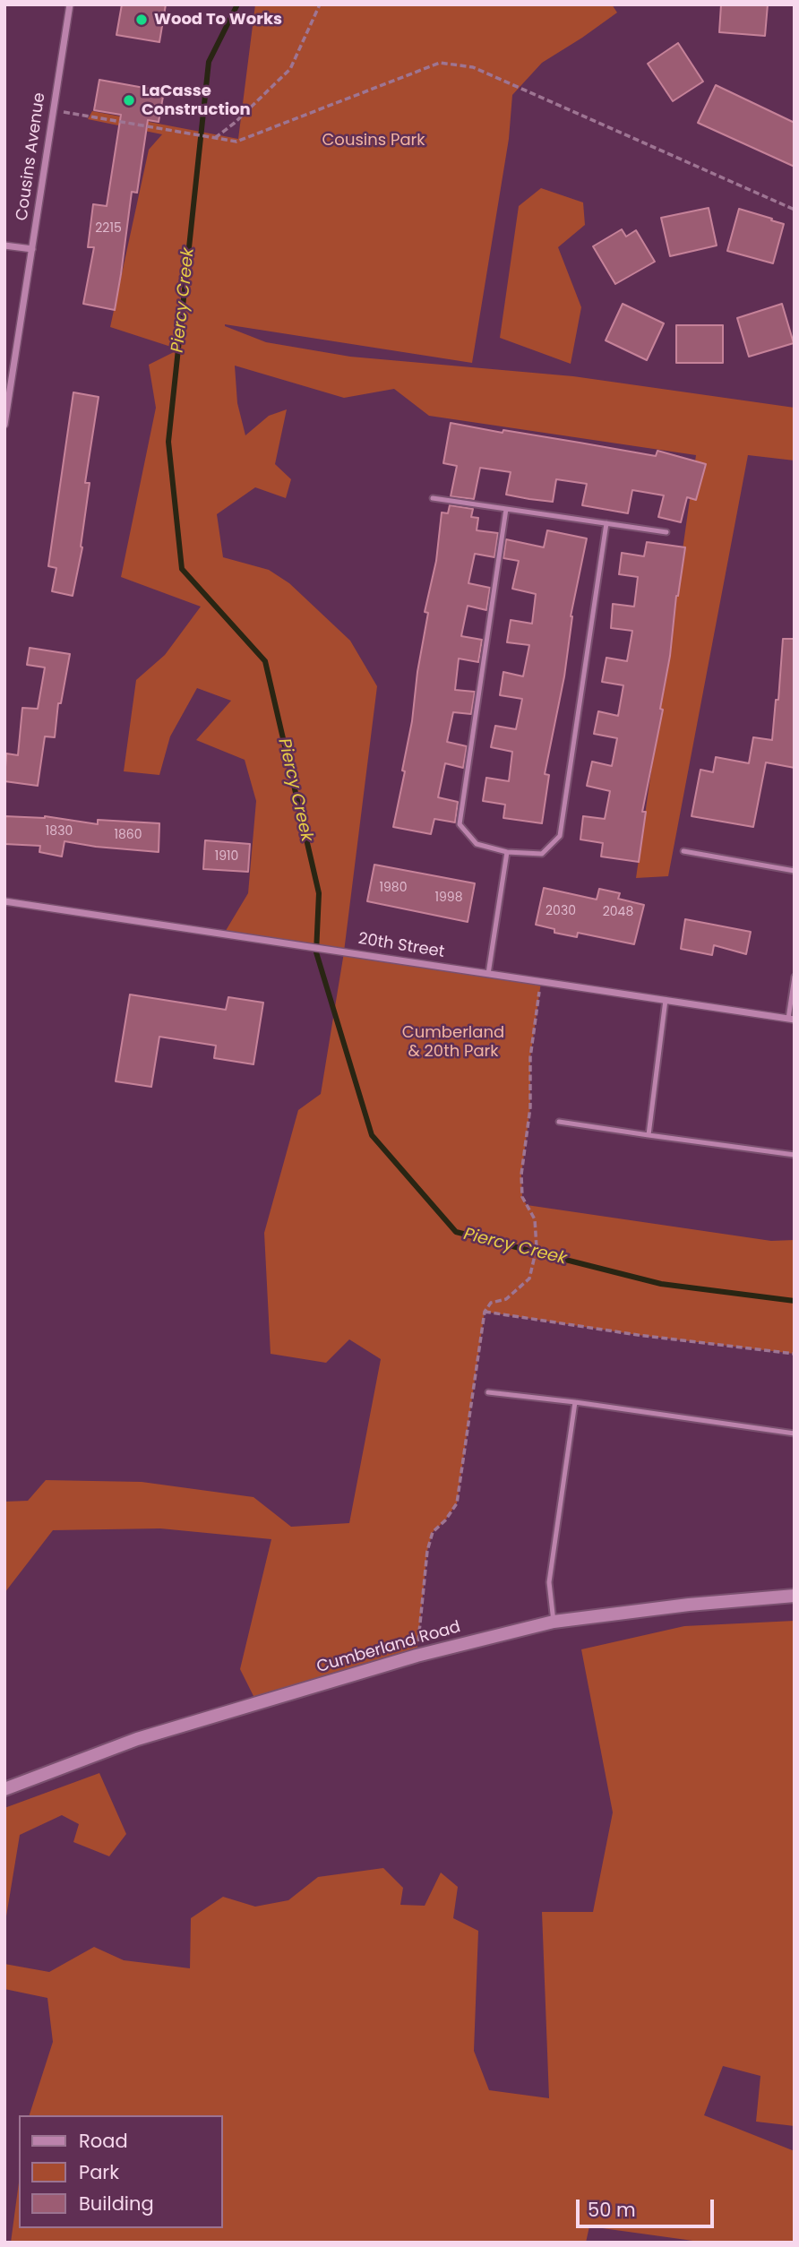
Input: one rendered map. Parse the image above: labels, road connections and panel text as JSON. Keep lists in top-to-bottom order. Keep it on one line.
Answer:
{"streets":{"street":["Cousins Avenue","20th Street","Cumberland Road"]},"water":["Piercy Creek"],"parks":["Cousins Park","Cumberland & 20th Park"],"places":["Wood To Works","LaCasse Construction"],"house_numbers":["2215","1830","1860","1910","1980","1998","2030","2048"],"legend":["Road","Park","Building"],"scale_bar":"50 m"}
